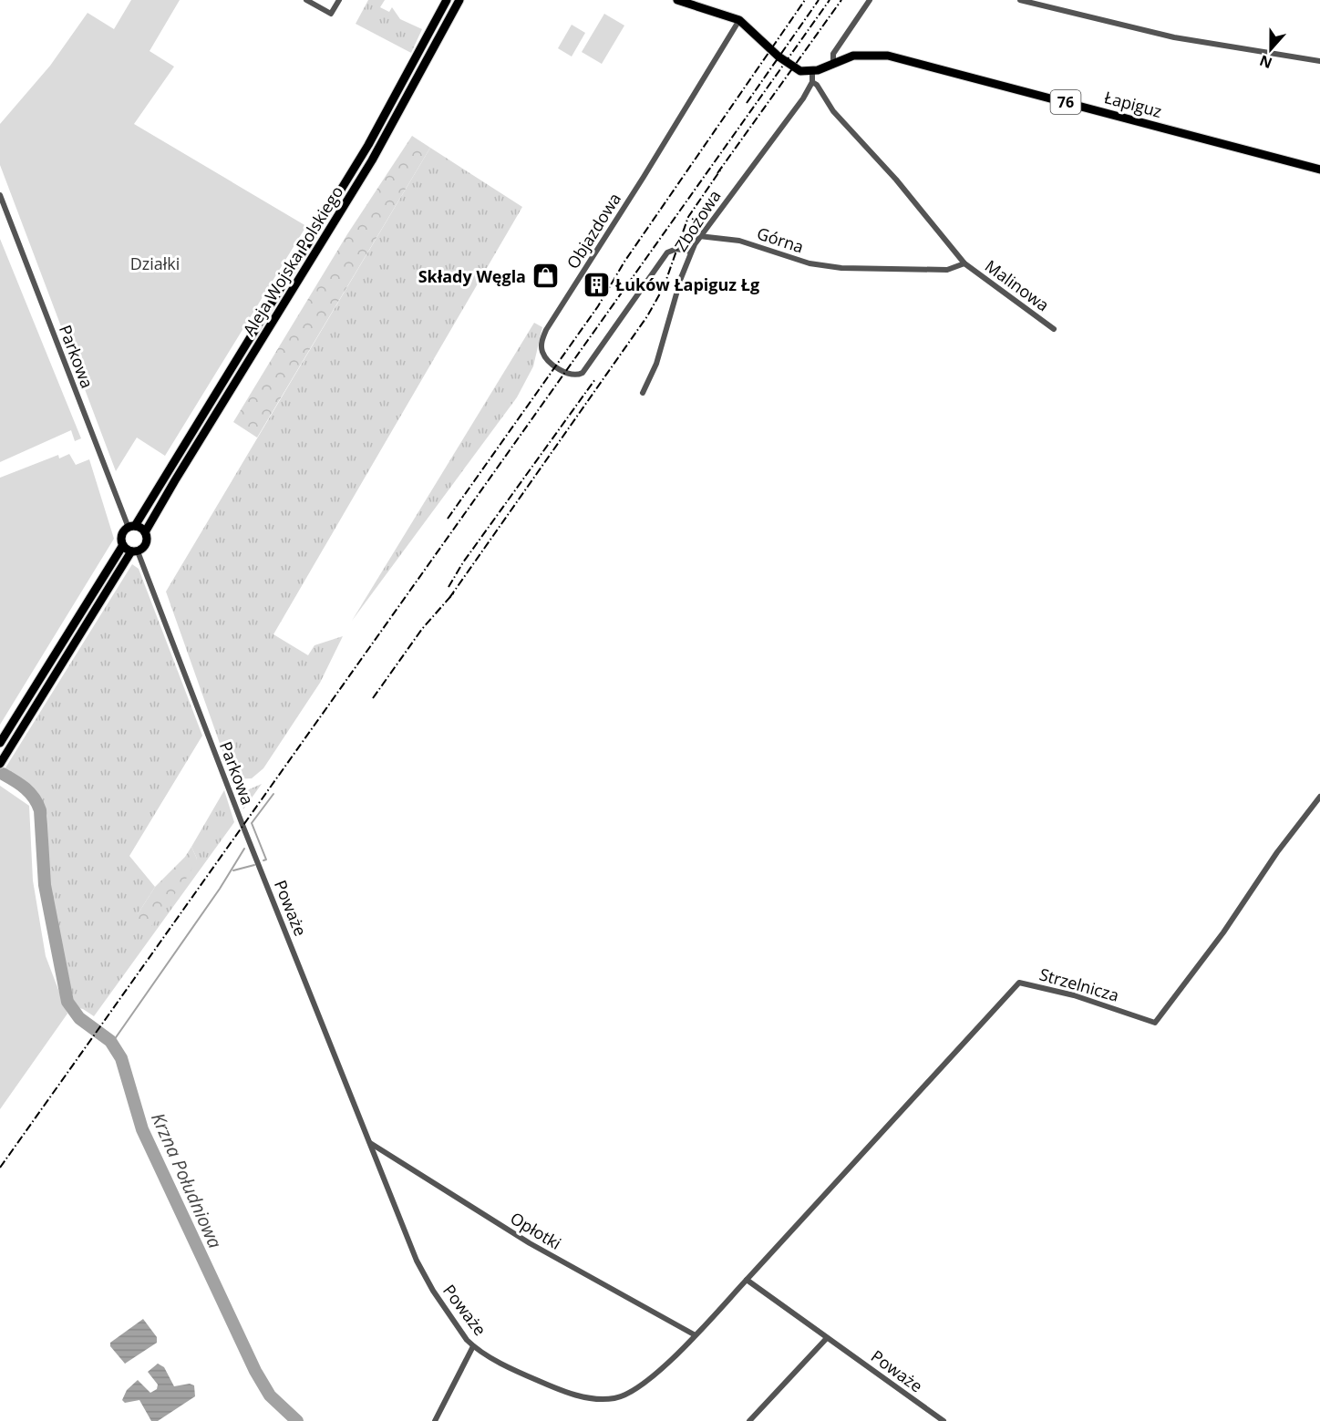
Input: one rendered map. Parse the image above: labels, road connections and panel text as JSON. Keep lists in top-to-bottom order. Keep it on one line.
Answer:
{"streets":{"main road":["76","Łapiguz","Aleja Wojska Polskiego"],"street":["Zbożowa","Objazdowa","Górna","Malinowa","Parkowa","Poważe","Strzelnicza","Opłotki"]},"crossings":[["Zbożowa","Objazdowa"],["Zbożowa","Górna"],["Zbożowa","Malinowa"],["Górna","Malinowa"],["Aleja Wojska Polskiego","Parkowa"],["Parkowa","Poważe"],["Poważe","Strzelnicza"],["Poważe","Opłotki"]],"water":["Krzna Południowa"],"parks":["Działki"],"places":{"shop":["Składy Węgla"],"building":["Łuków Łapiguz Łg"]},"north":"bottom"}
